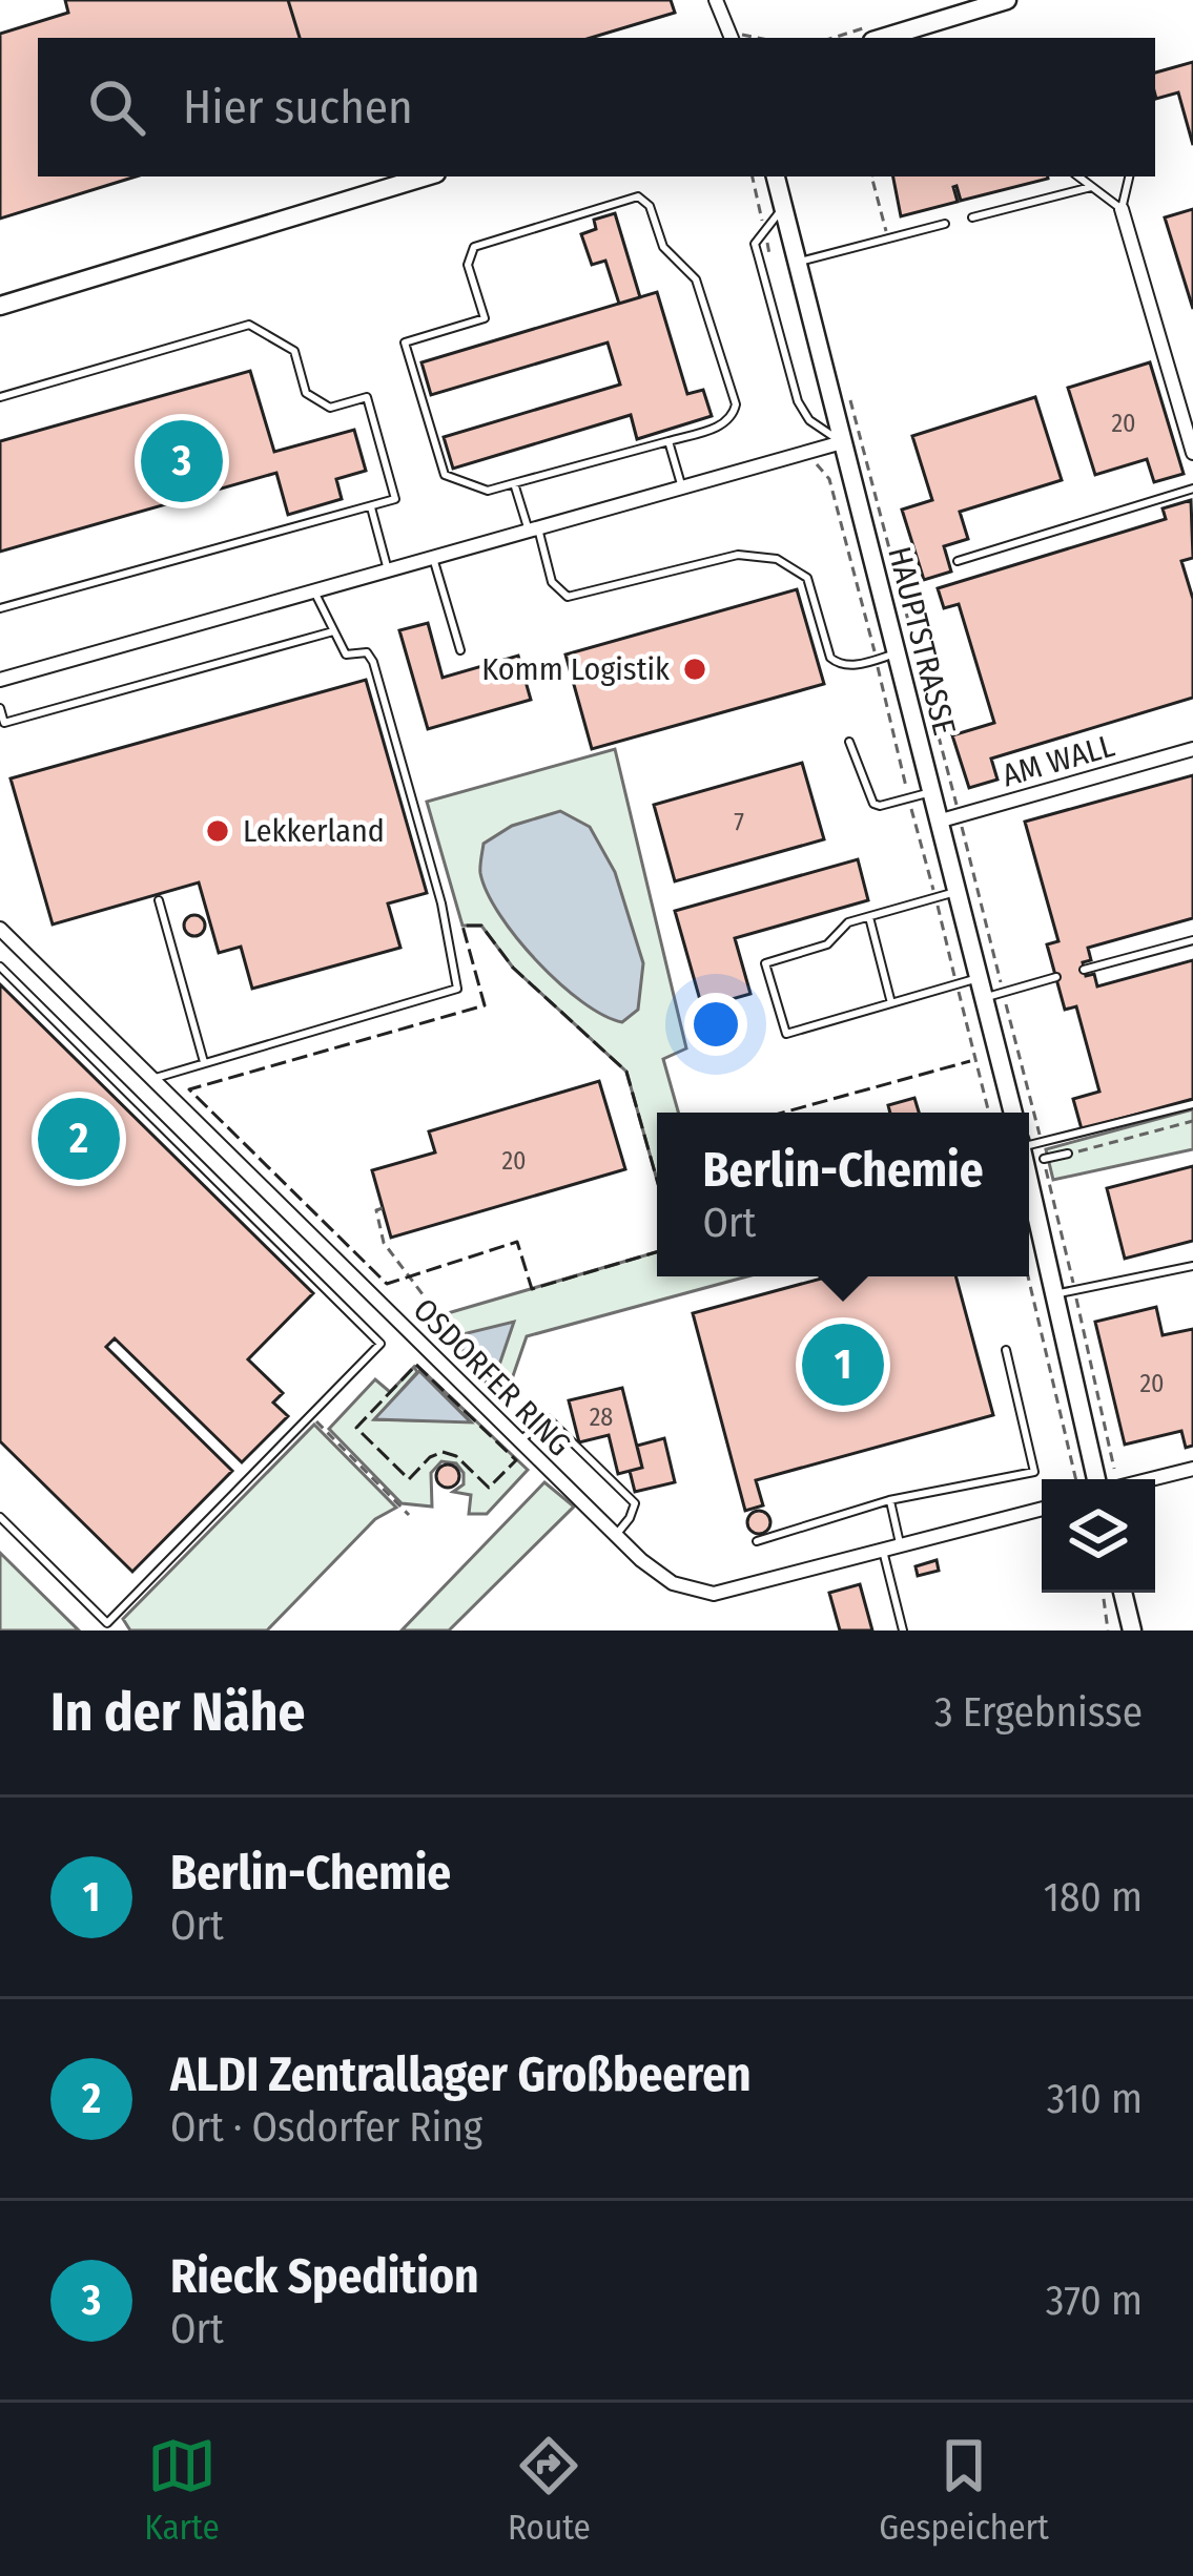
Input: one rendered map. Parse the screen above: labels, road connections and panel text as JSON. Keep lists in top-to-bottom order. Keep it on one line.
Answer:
{"streets":{"street":["HAUPTSTRASSE","AM WALL","OSDORFER RING"]},"crossings":[["HAUPTSTRASSE","AM WALL"]],"places":["Komm Logistik","Lekkerland"],"house_numbers":["20","7","20","20","28"],"page":{"search":"Hier suchen","pins":["3","2","1"],"popup":["Berlin-Chemie","Ort"],"heading":["In der Nähe","3 Ergebnisse"],"list":[{"mark":"1","name":"Berlin-Chemie","note":"Ort","value":"180 m"},{"mark":"2","name":"ALDI Zentrallager Großbeeren","note":"Ort · Osdorfer Ring","value":"310 m"},{"mark":"3","name":"Rieck Spedition","note":"Ort","value":"370 m"}],"nav":["Karte","Route","Gespeichert"]}}
